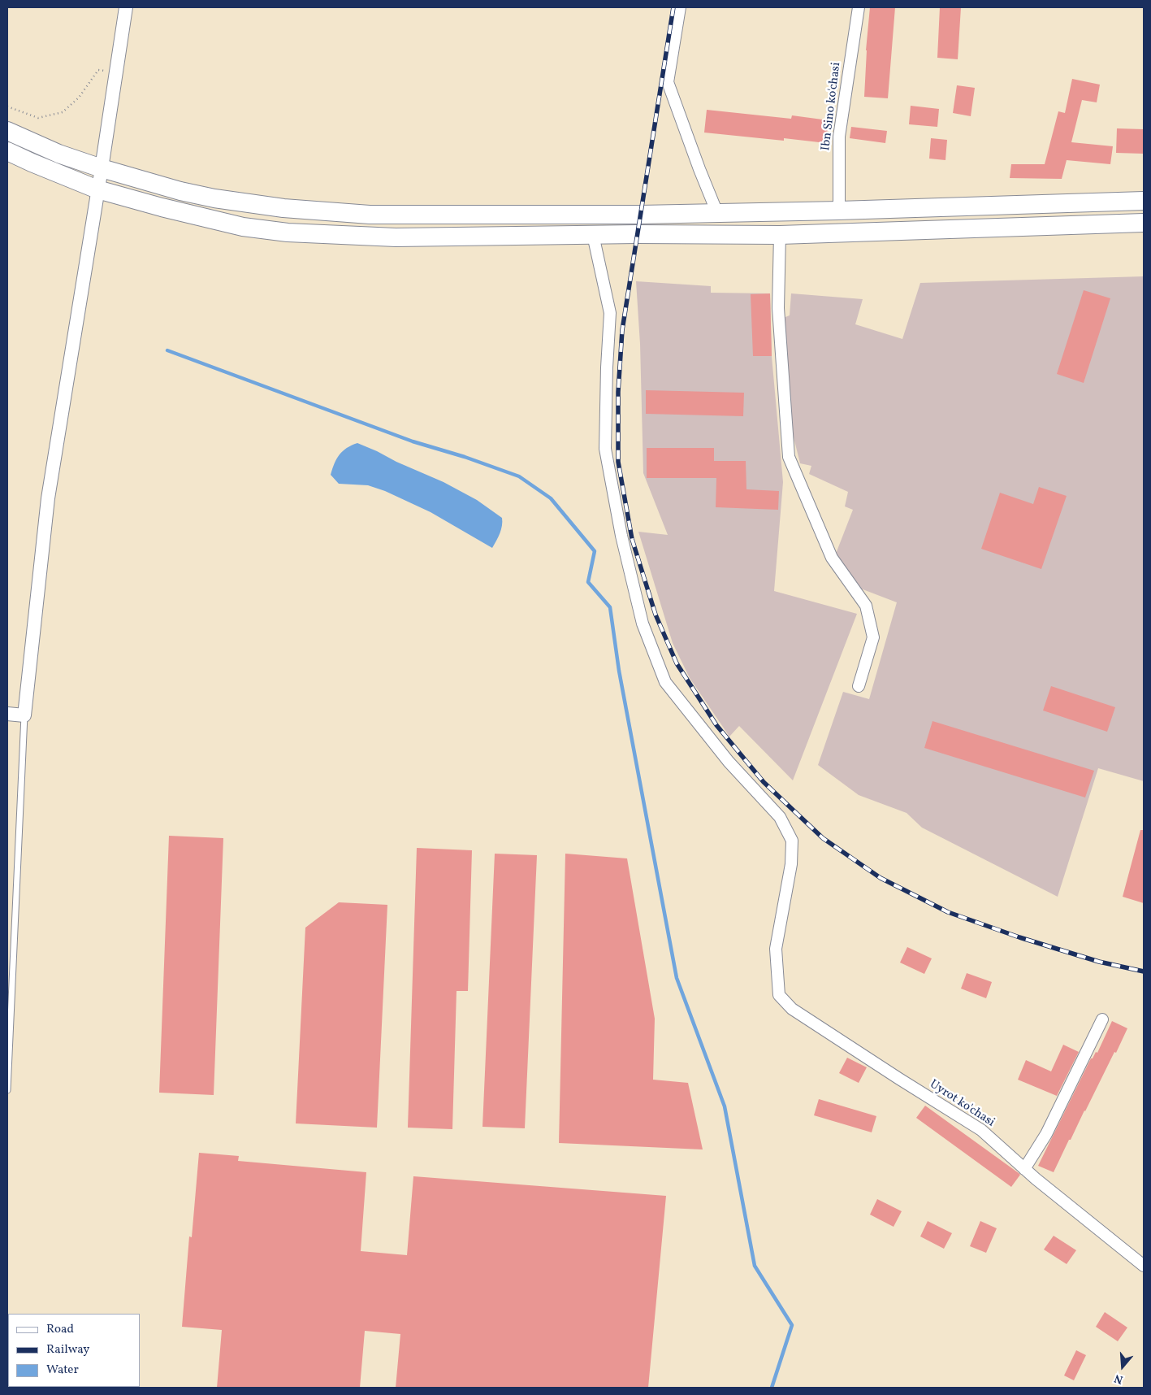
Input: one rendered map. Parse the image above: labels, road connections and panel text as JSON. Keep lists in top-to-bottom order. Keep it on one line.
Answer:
{"streets":{"street":["Ibn Sino ko'chasi","Uyrot ko'chasi"]},"legend":["Road","Railway","Water"],"north":"bottom"}
